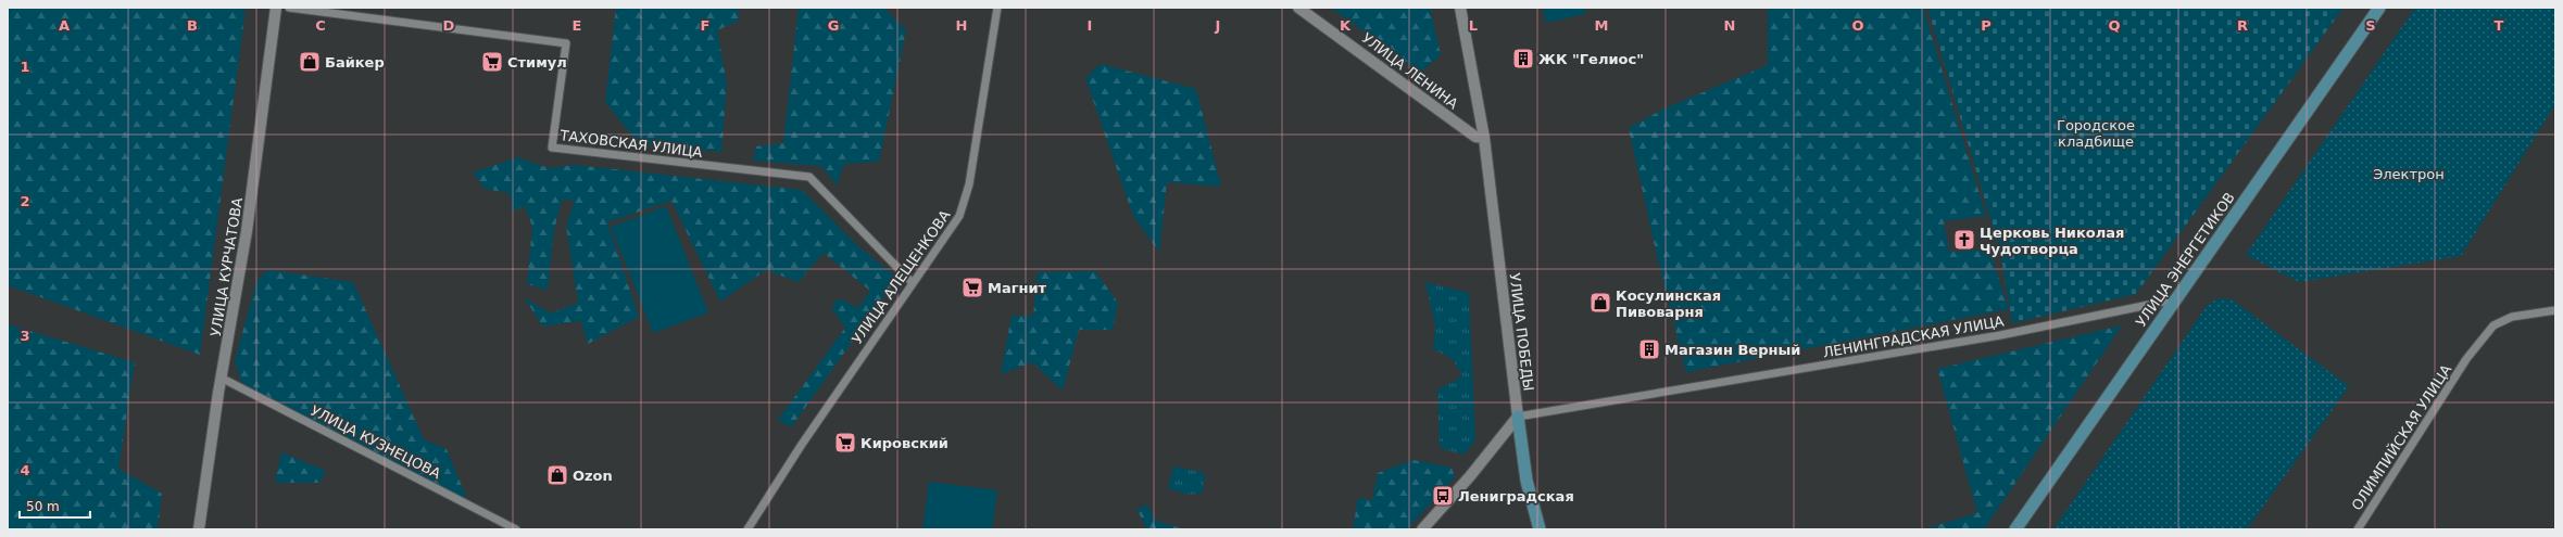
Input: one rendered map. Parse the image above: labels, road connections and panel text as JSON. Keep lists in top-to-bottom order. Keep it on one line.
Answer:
{"streets":{"main road":["УЛИЦА ЛЕНИНА","УЛИЦА ЭНЕРГЕТИКОВ","УЛИЦА КУРЧАТОВА","УЛИЦА ПОБЕДЫ"],"street":["ТАХОВСКАЯ УЛИЦА","УЛИЦА АЛЕЩЕНКОВА","ЛЕНИНГРАДСКАЯ УЛИЦА","ОЛИМПИЙСКАЯ УЛИЦА","УЛИЦА КУЗНЕЦОВА"]},"crossings":[["УЛИЦА ЛЕНИНА","УЛИЦА ПОБЕДЫ"],["ТАХОВСКАЯ УЛИЦА","УЛИЦА АЛЕЩЕНКОВА"],["УЛИЦА ЭНЕРГЕТИКОВ","ЛЕНИНГРАДСКАЯ УЛИЦА"],["УЛИЦА КУРЧАТОВА","УЛИЦА КУЗНЕЦОВА"],["УЛИЦА ПОБЕДЫ","ЛЕНИНГРАДСКАЯ УЛИЦА"]],"parks":["Городское кладбище","Электрон"],"places":{"building":["ЖК \"Гелиос\"","Магазин Верный"],"shop":["Байкер","Косулинская Пивоварня","Ozon"],"supermarket":["Стимул","Магнит","Кировский"],"church":["Церковь Николая Чудотворца"],"bus stop":["Лениградская"]},"scale_bar":"50 m","grid":{"columns":["A","B","C","D","E","F","G","H","I","J","K","L","M","N","O","P","Q","R","S","T"],"rows":["1","2","3","4"]}}
